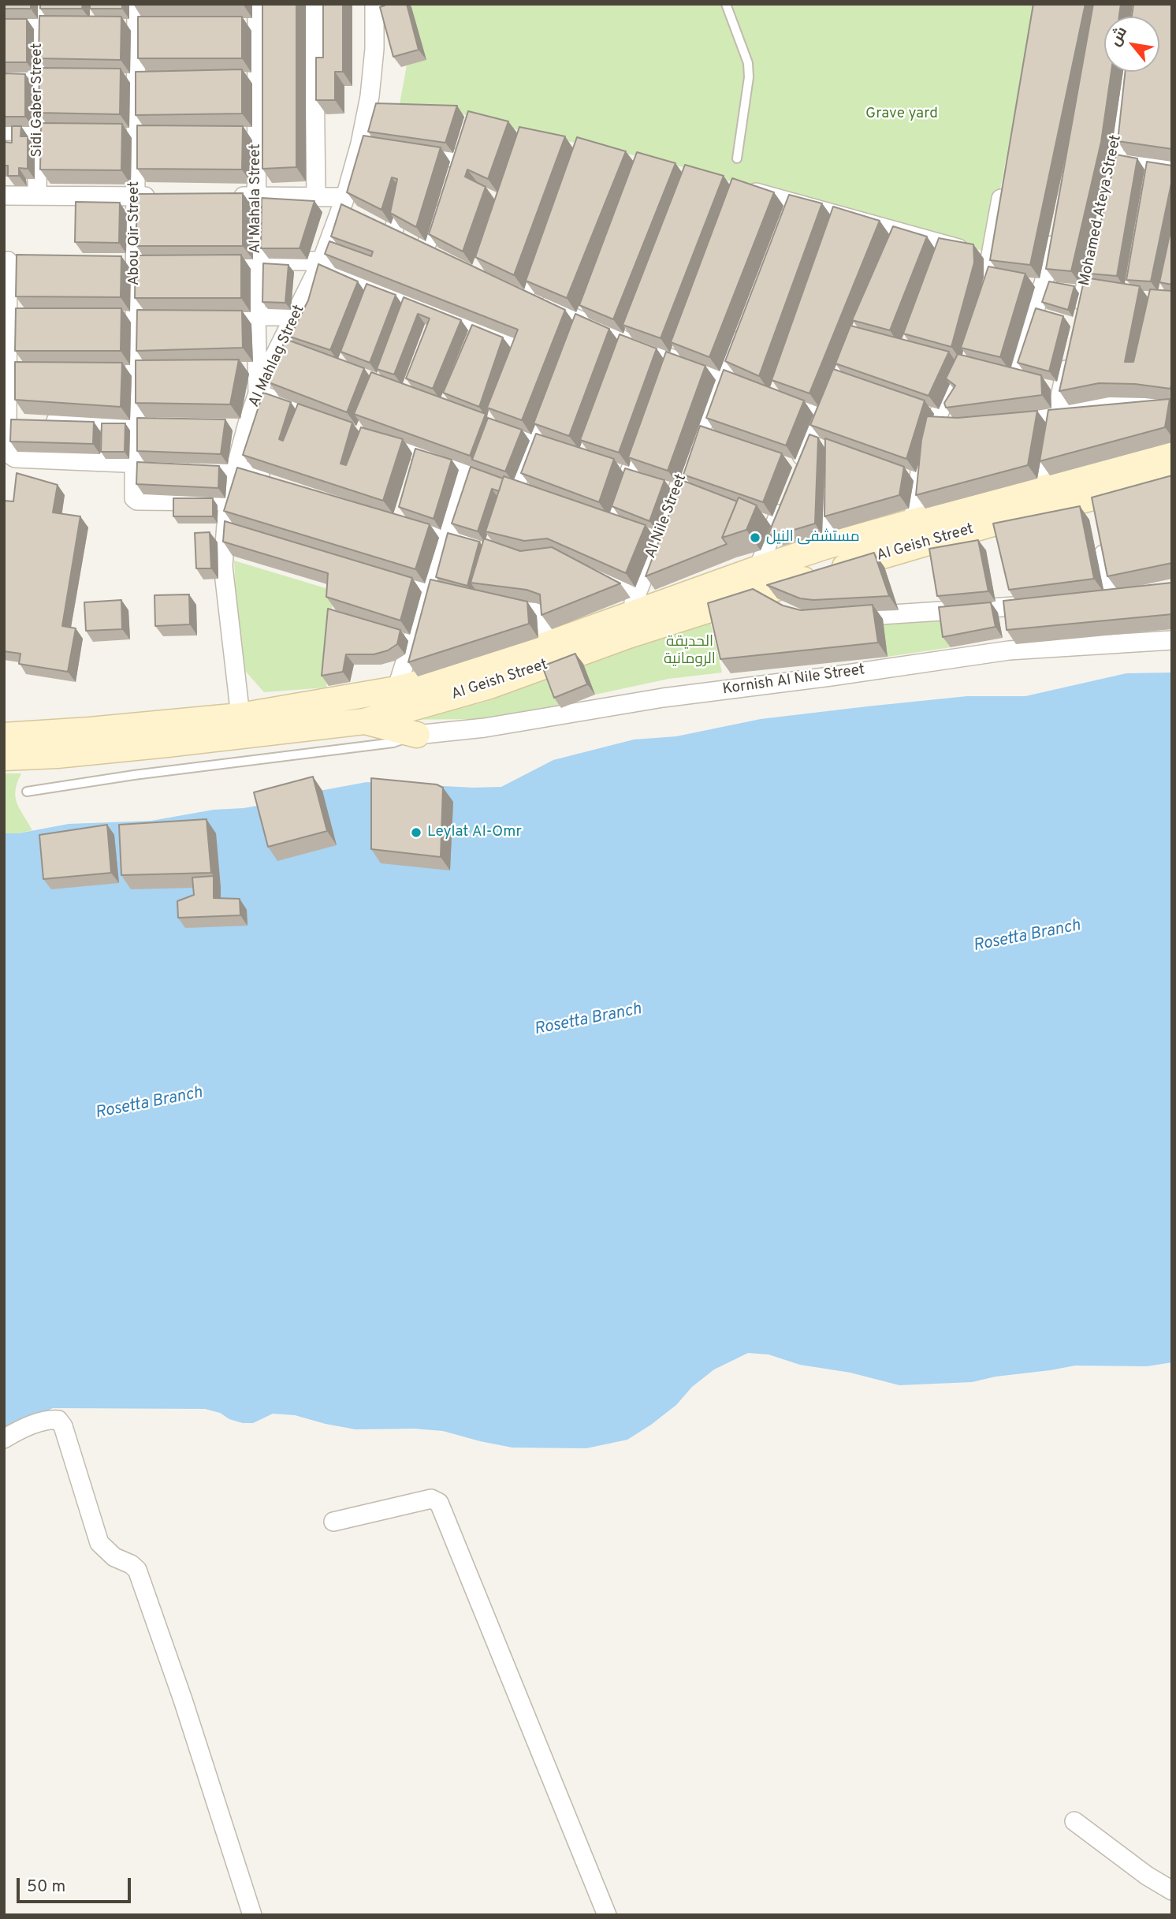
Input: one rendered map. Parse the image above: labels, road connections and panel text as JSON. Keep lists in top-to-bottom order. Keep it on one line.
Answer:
{"streets":{"main road":["Al Geish Street"],"street":["Sidi Gaber Street","Al Mahala Street","Mohamed Ateya Street","Abou Qir Street","Al Mahlag Street","Al Nile Street","Kornish Al Nile Street"]},"crossings":[["Al Mahala Street","Al Mahlag Street"],["Abou Qir Street","Al Mahlag Street"],["Al Mahlag Street","Al Geish Street"],["Al Nile Street","Al Geish Street"]],"water":["Rosetta Branch"],"parks":["Grave yard","الحديقة الرومانية"],"places":["مستشفى النيل","Leylat Al-Omr"],"scale_bar":"50 m","north":"top left"}
